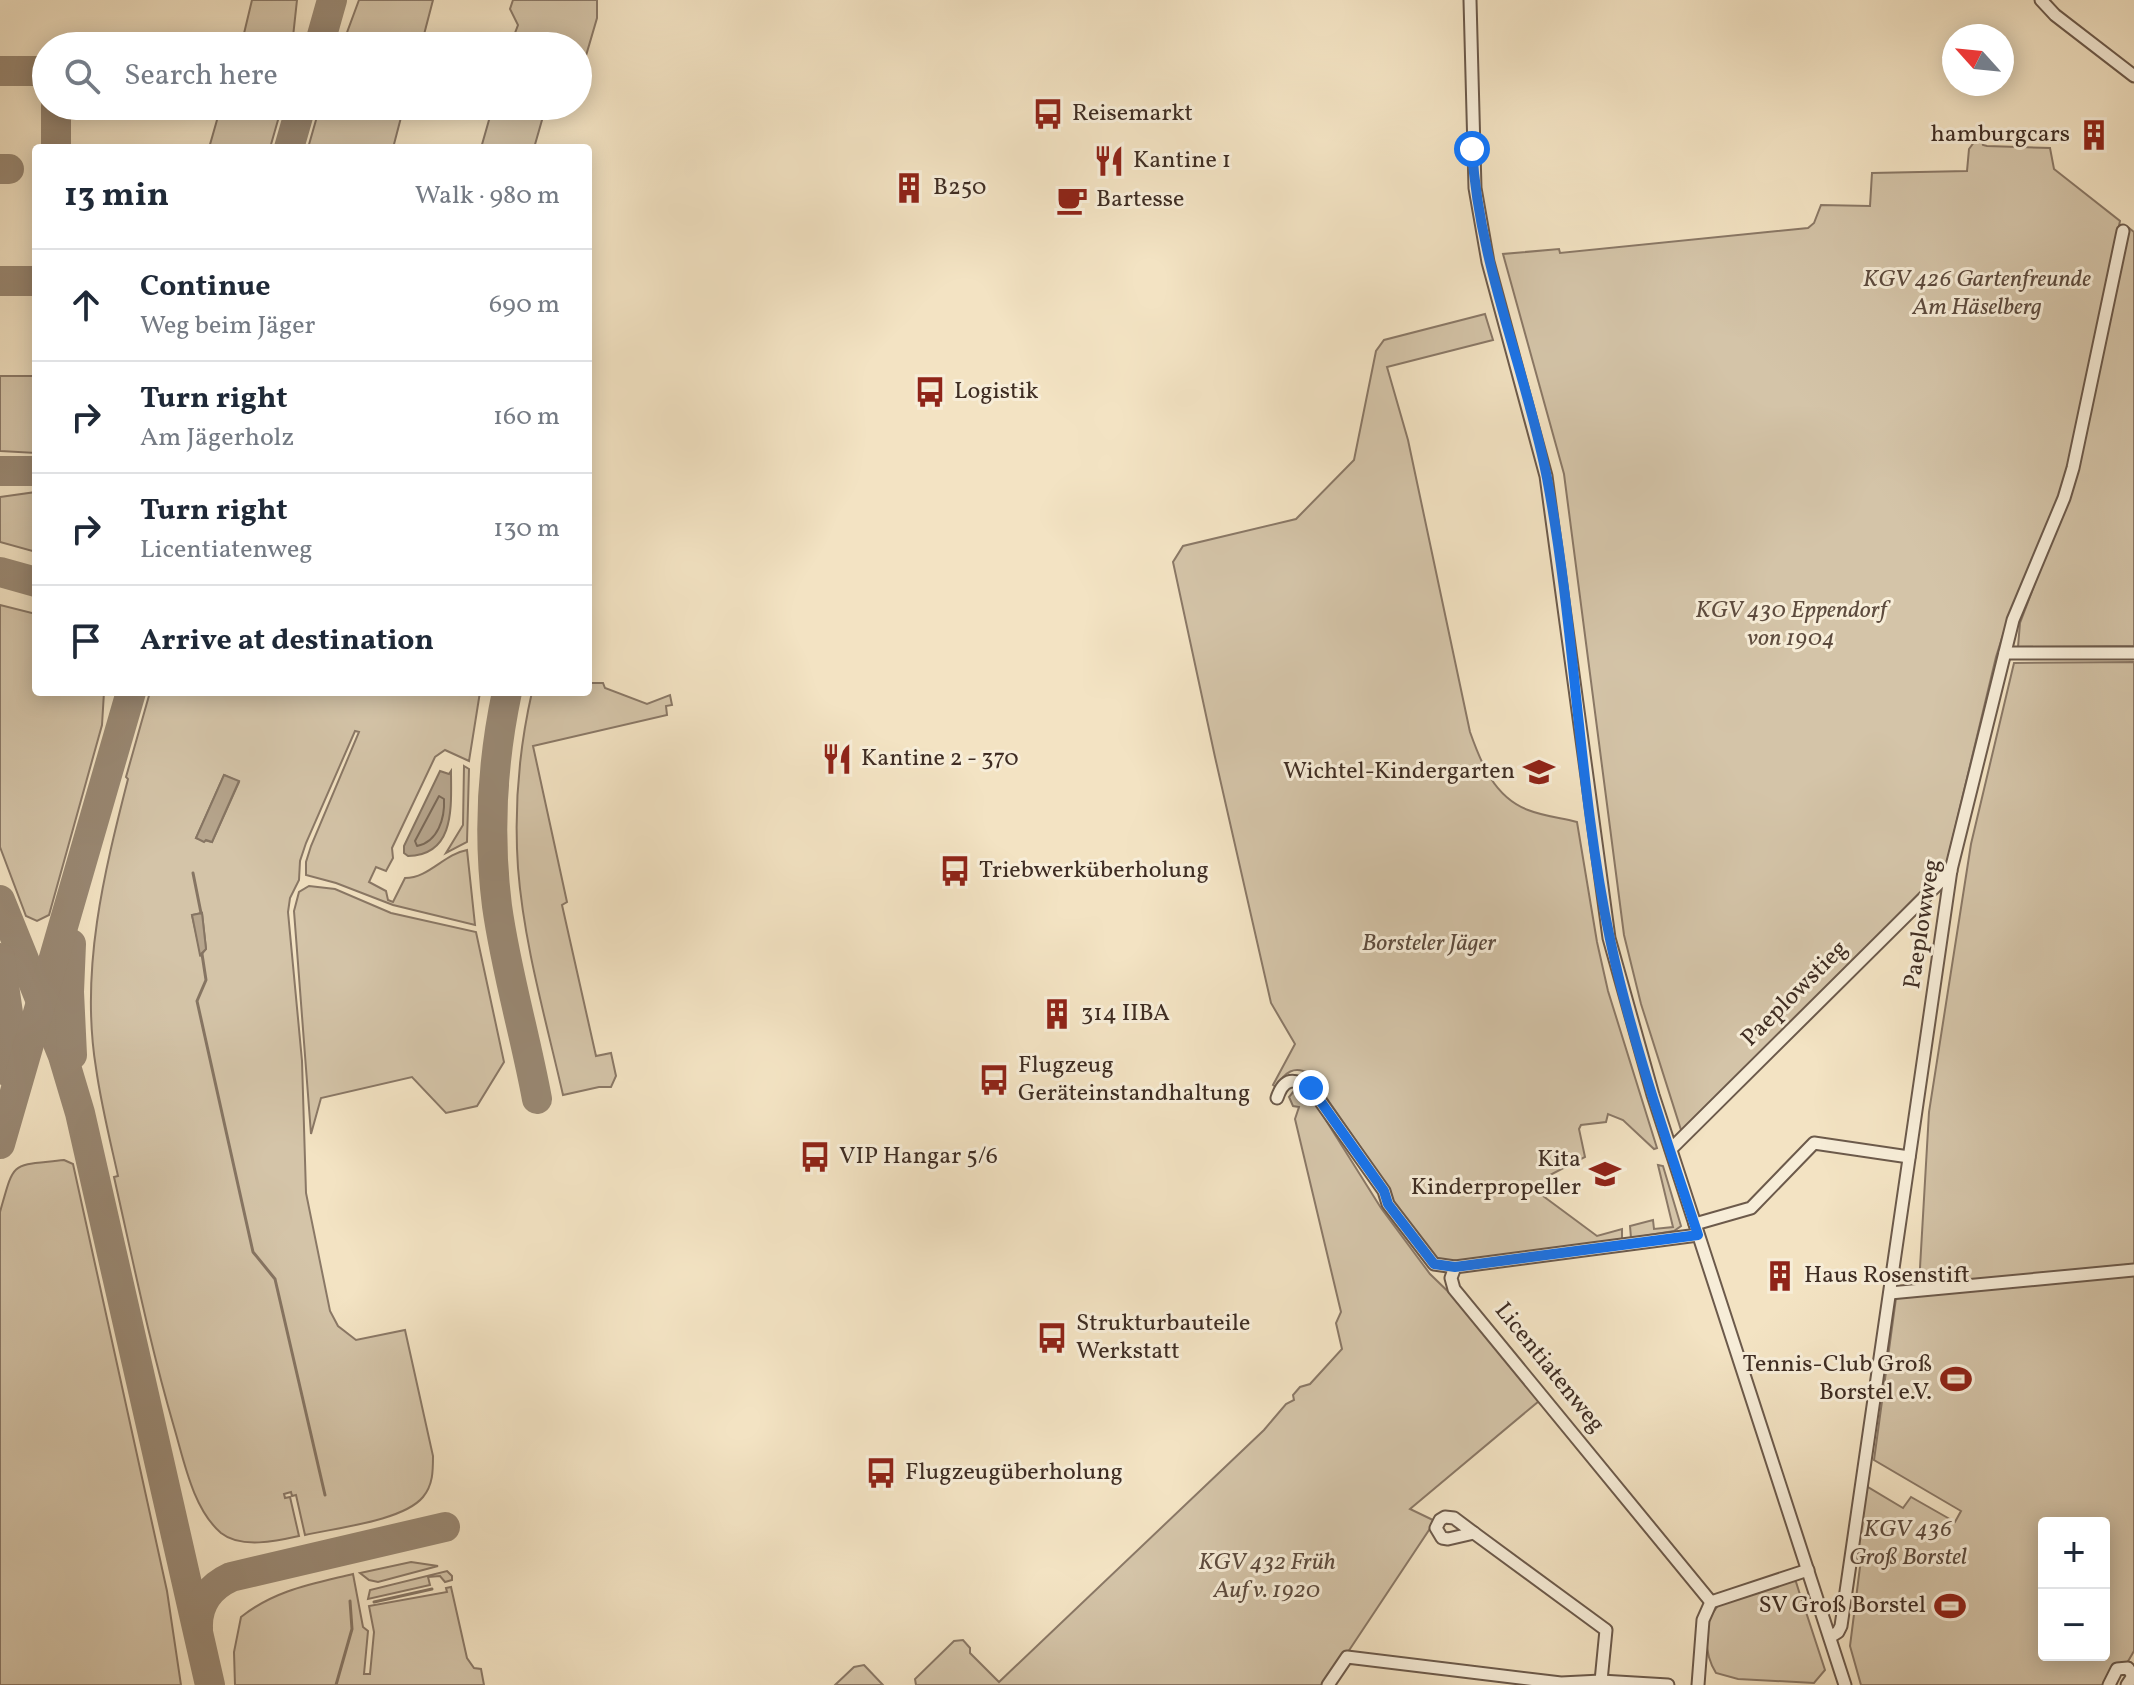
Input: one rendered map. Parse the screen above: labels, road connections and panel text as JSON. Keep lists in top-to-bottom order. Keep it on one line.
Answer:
{"streets":{"street":["Paeplowweg","Paeplowstieg","Licentiatenweg"]},"crossings":[["Paeplowweg","Paeplowstieg"]],"parks":["KGV 426 Gartenfreunde Am Häselberg","KGV 430 Eppendorf von 1904","Borsteler Jäger","KGV 436 Groß Borstel","KGV 432 Früh Auf v. 1920"],"places":{"bus stop":["Reisemarkt","Logistik","Triebwerküberholung","Flugzeug Geräteinstandhaltung","VIP Hangar 5/6","Strukturbauteile Werkstatt","Flugzeugüberholung"],"building":["hamburgcars","B250","314 IIBA","Haus Rosenstift"],"restaurant":["Kantine 1","Kantine 2 - 370"],"cafe":["Bartesse"],"school or university":["Wichtel-Kindergarten","Kita Kinderpropeller"],"sports":["Tennis-Club Groß Borstel e.V.","SV Groß Borstel"]},"north":"top left","page":{"search":"Search here","heading":["13 min","Walk · 980 m"],"list":[["Continue","Weg beim Jäger","690 m"],["Turn right","Am Jägerholz","160 m"],["Turn right","Licentiatenweg","130 m"],"Arrive at destination"],"map_buttons":["+","−"]}}
